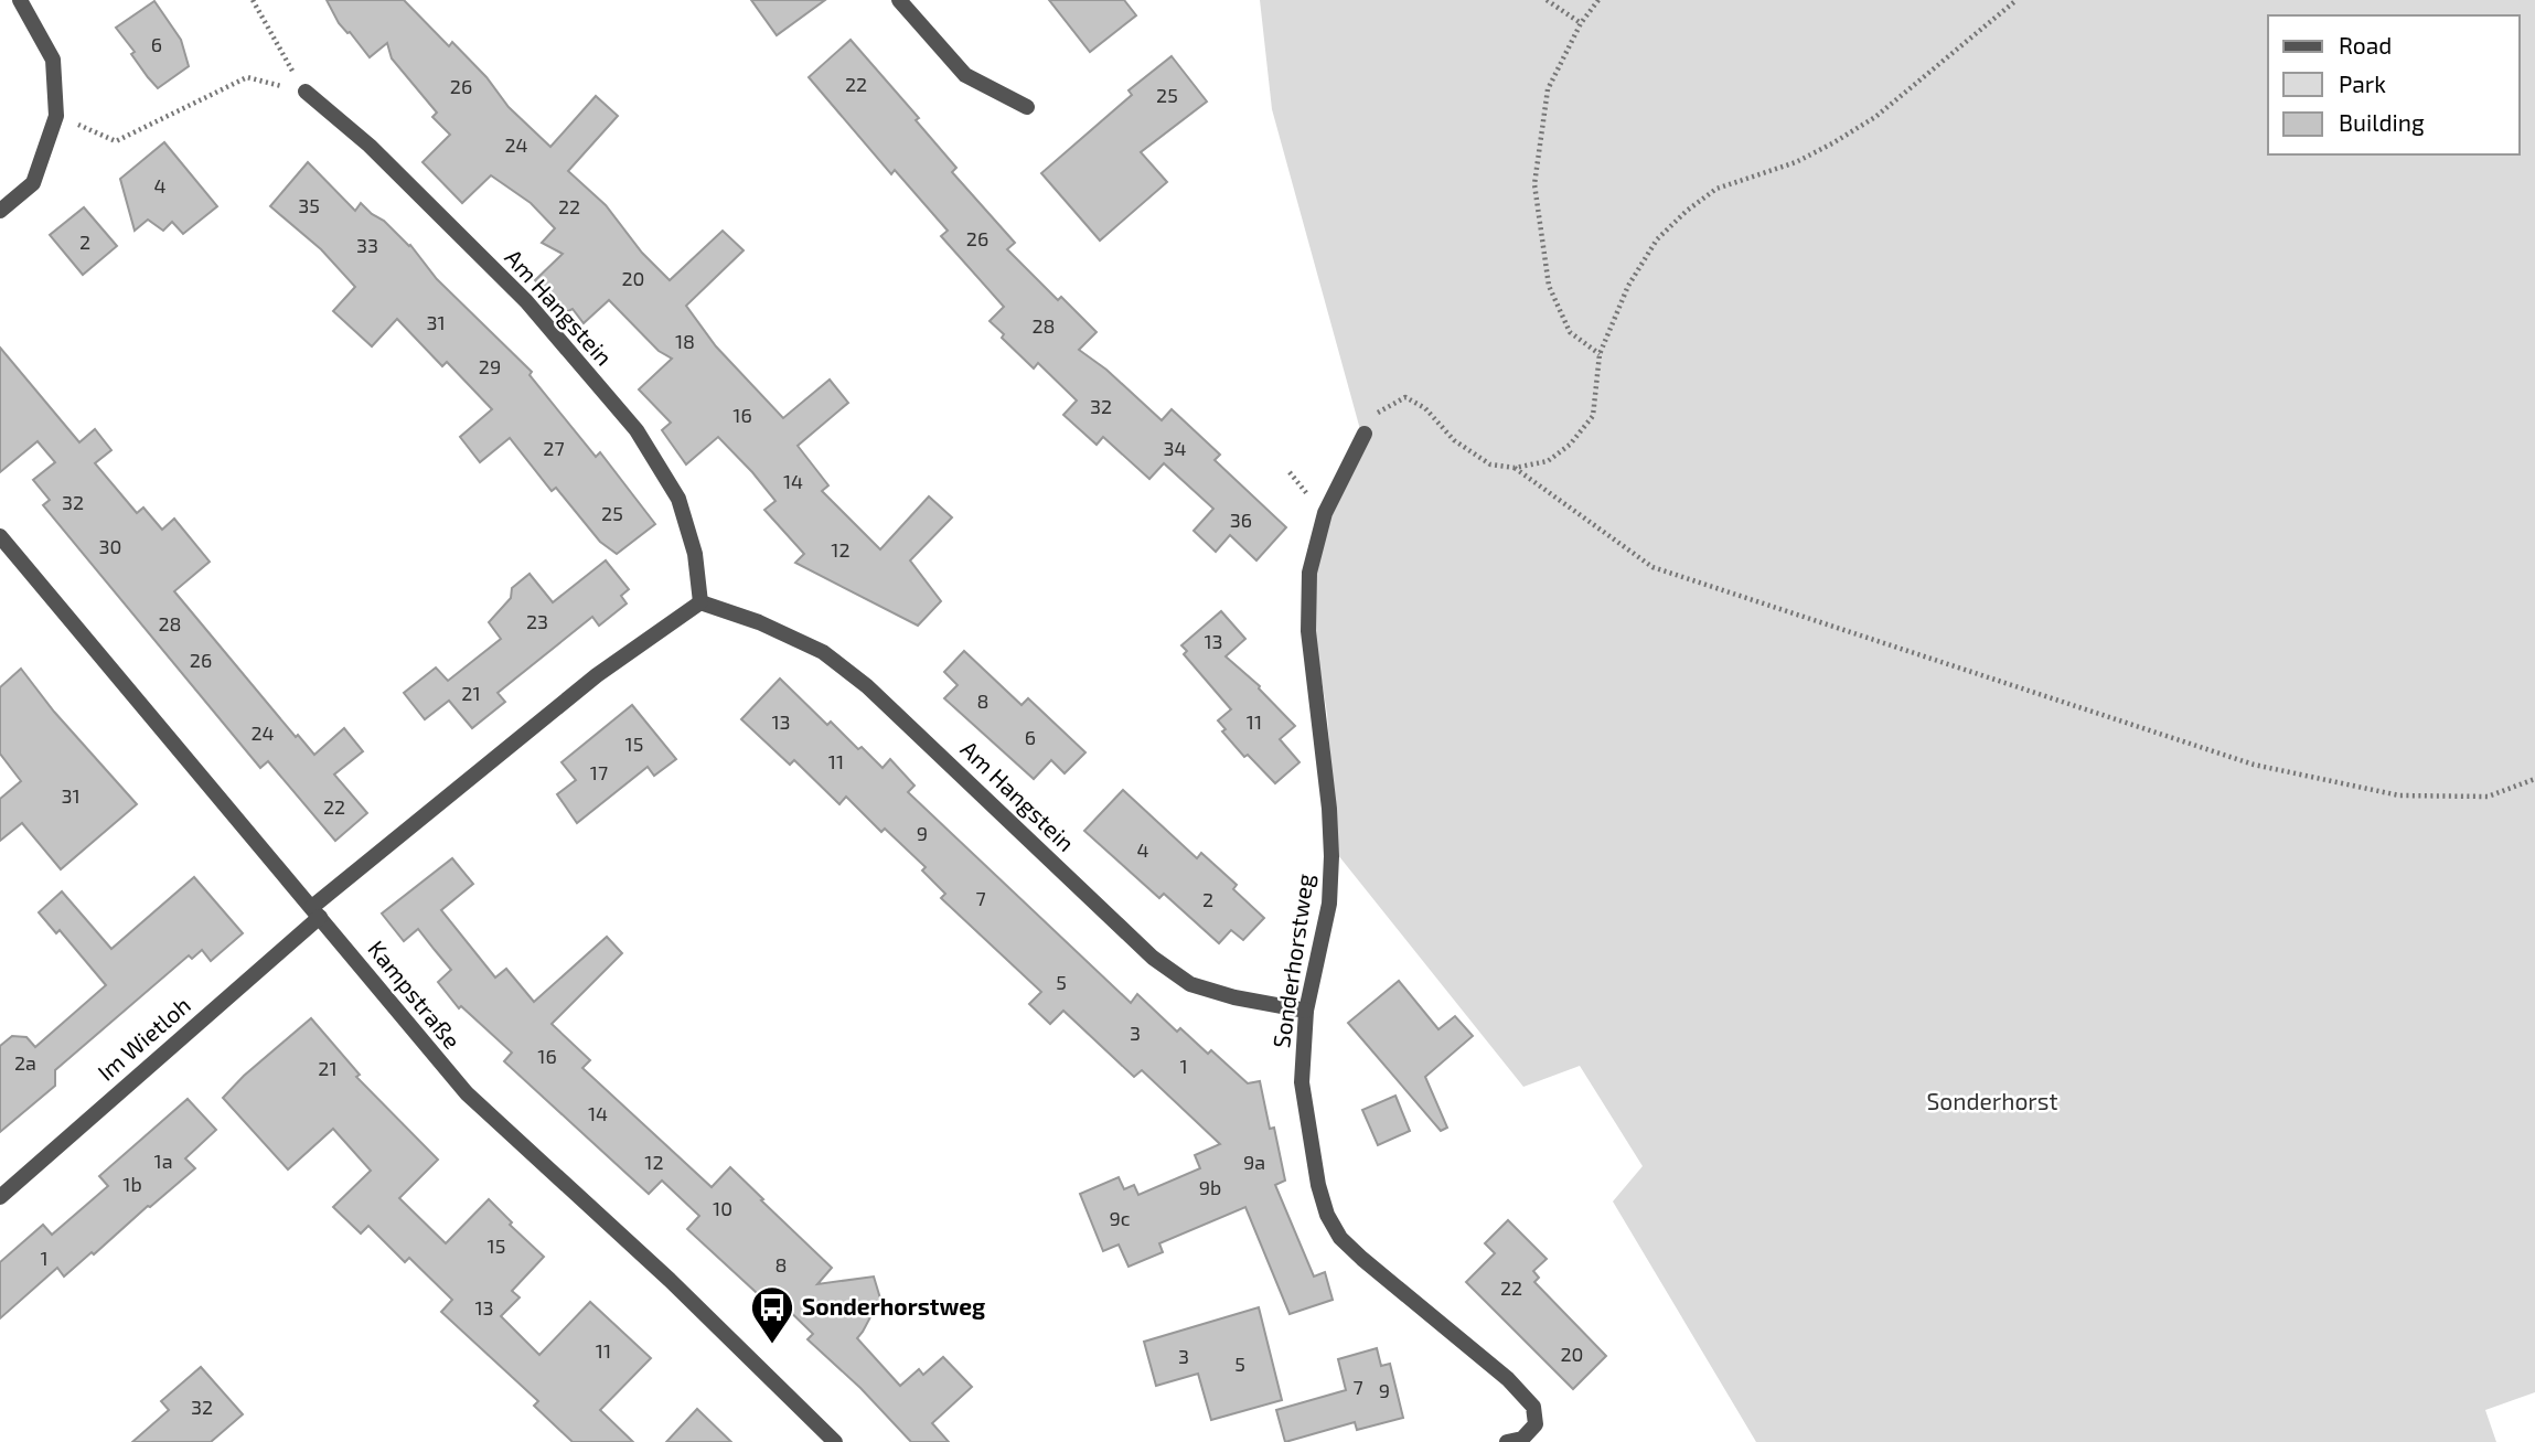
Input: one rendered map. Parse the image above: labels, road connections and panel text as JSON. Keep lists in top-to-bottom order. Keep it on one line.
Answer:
{"streets":{"street":["Am Hangstein","Sonderhorstweg","Kampstraße","Im Wietloh"]},"crossings":[["Am Hangstein","Sonderhorstweg"],["Kampstraße","Im Wietloh"]],"parks":["Sonderhorst"],"places":{"bus stop":["Sonderhorstweg"]},"house_numbers":["6","22","26","25","24","4","35","22","26","2","33","20","31","28","18","29","32","16","27","34","14","32","25","36","30","12","23","28","13","26","21","8","13","11","24","6","15","11","17","31","22","9","4","7","2","5","3","16","2a","1","21","14","1a","12","9a","1b","9b","10","9c","15","1","8","22","13","11","20","3","5","7","9","32"],"legend":["Road","Park","Building"]}
